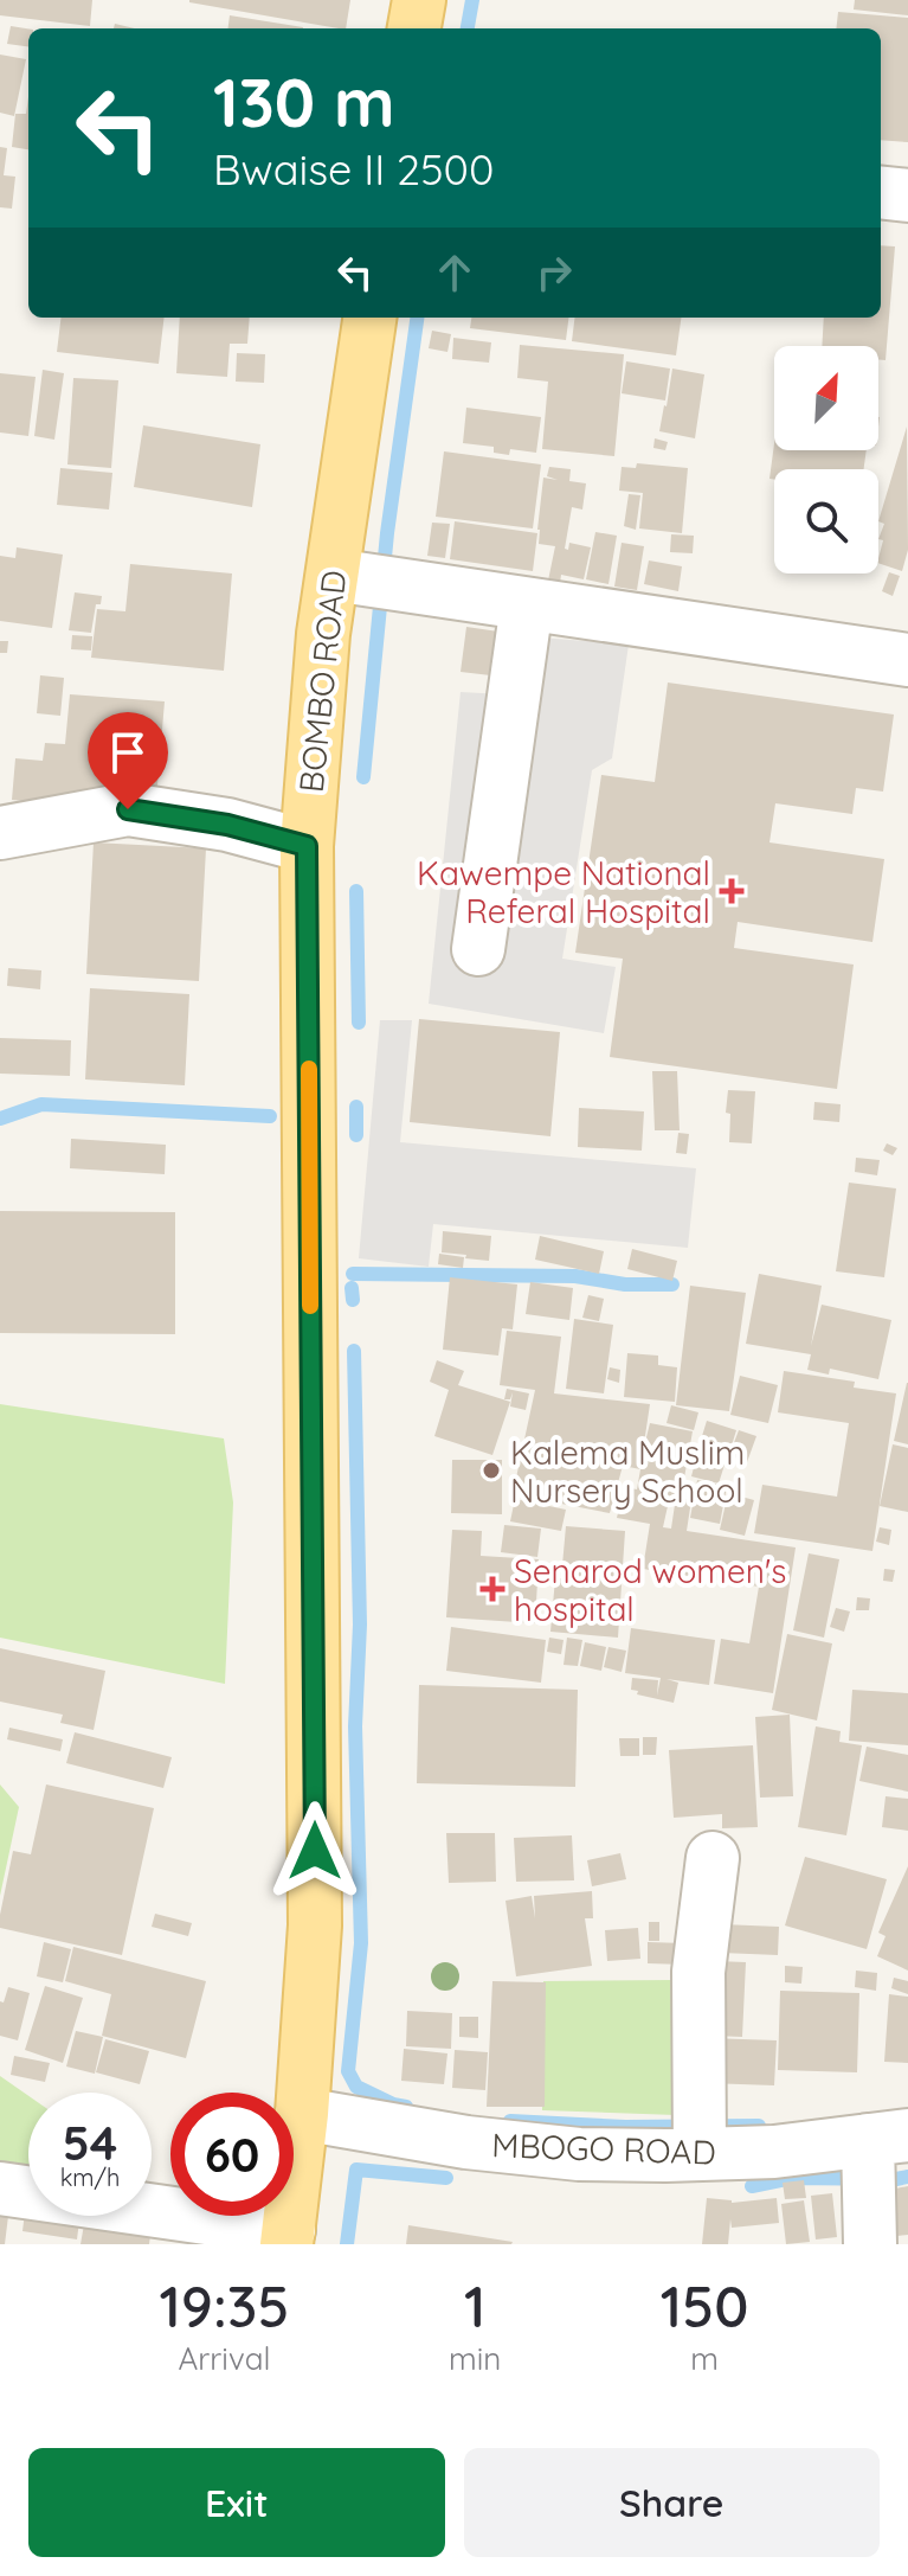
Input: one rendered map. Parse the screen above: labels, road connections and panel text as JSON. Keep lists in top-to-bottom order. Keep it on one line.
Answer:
{"streets":{"main road":["BOMBO ROAD"],"street":["MBOGO ROAD"]},"crossings":[["BOMBO ROAD","MBOGO ROAD"]],"places":{"health":["Kawempe National Referal Hospital","Senarod women's hospital"],"other":["Kalema Muslim Nursery School"]},"north":"top right","page":{"turn":["130 m","Bwaise II 2500"],"speed":"54 km/h","limit":"60","eta":["19:35","Arrival","1","min","150","m"],"buttons":["Exit","Share"]}}
